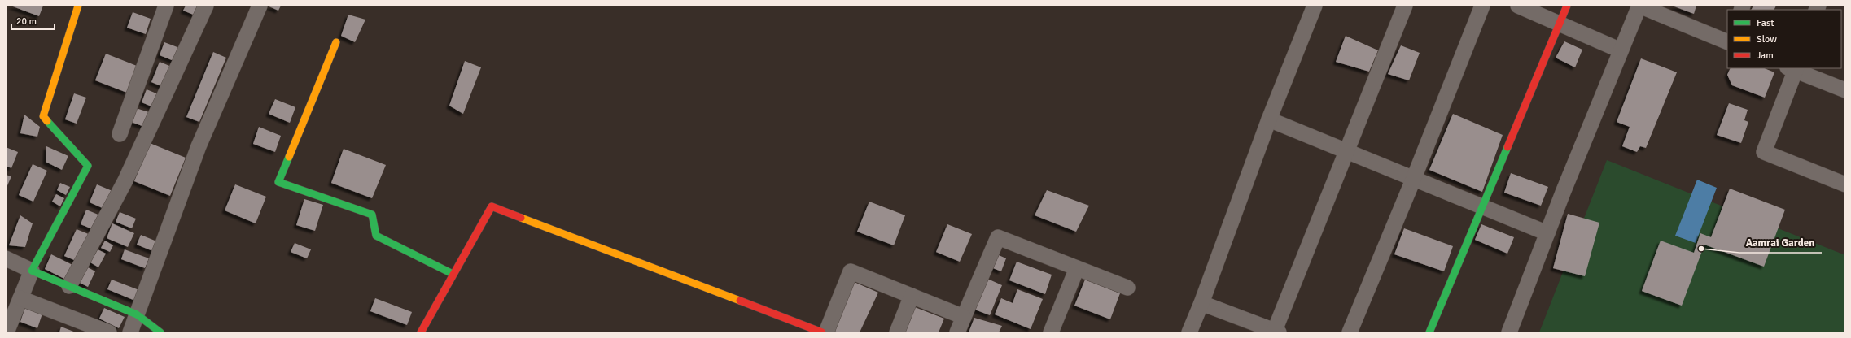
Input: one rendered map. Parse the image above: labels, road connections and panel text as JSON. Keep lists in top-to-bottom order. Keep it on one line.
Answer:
{"places":["Aamrai Garden"],"legend":["Fast","Slow","Jam"],"scale_bar":"20 m"}
